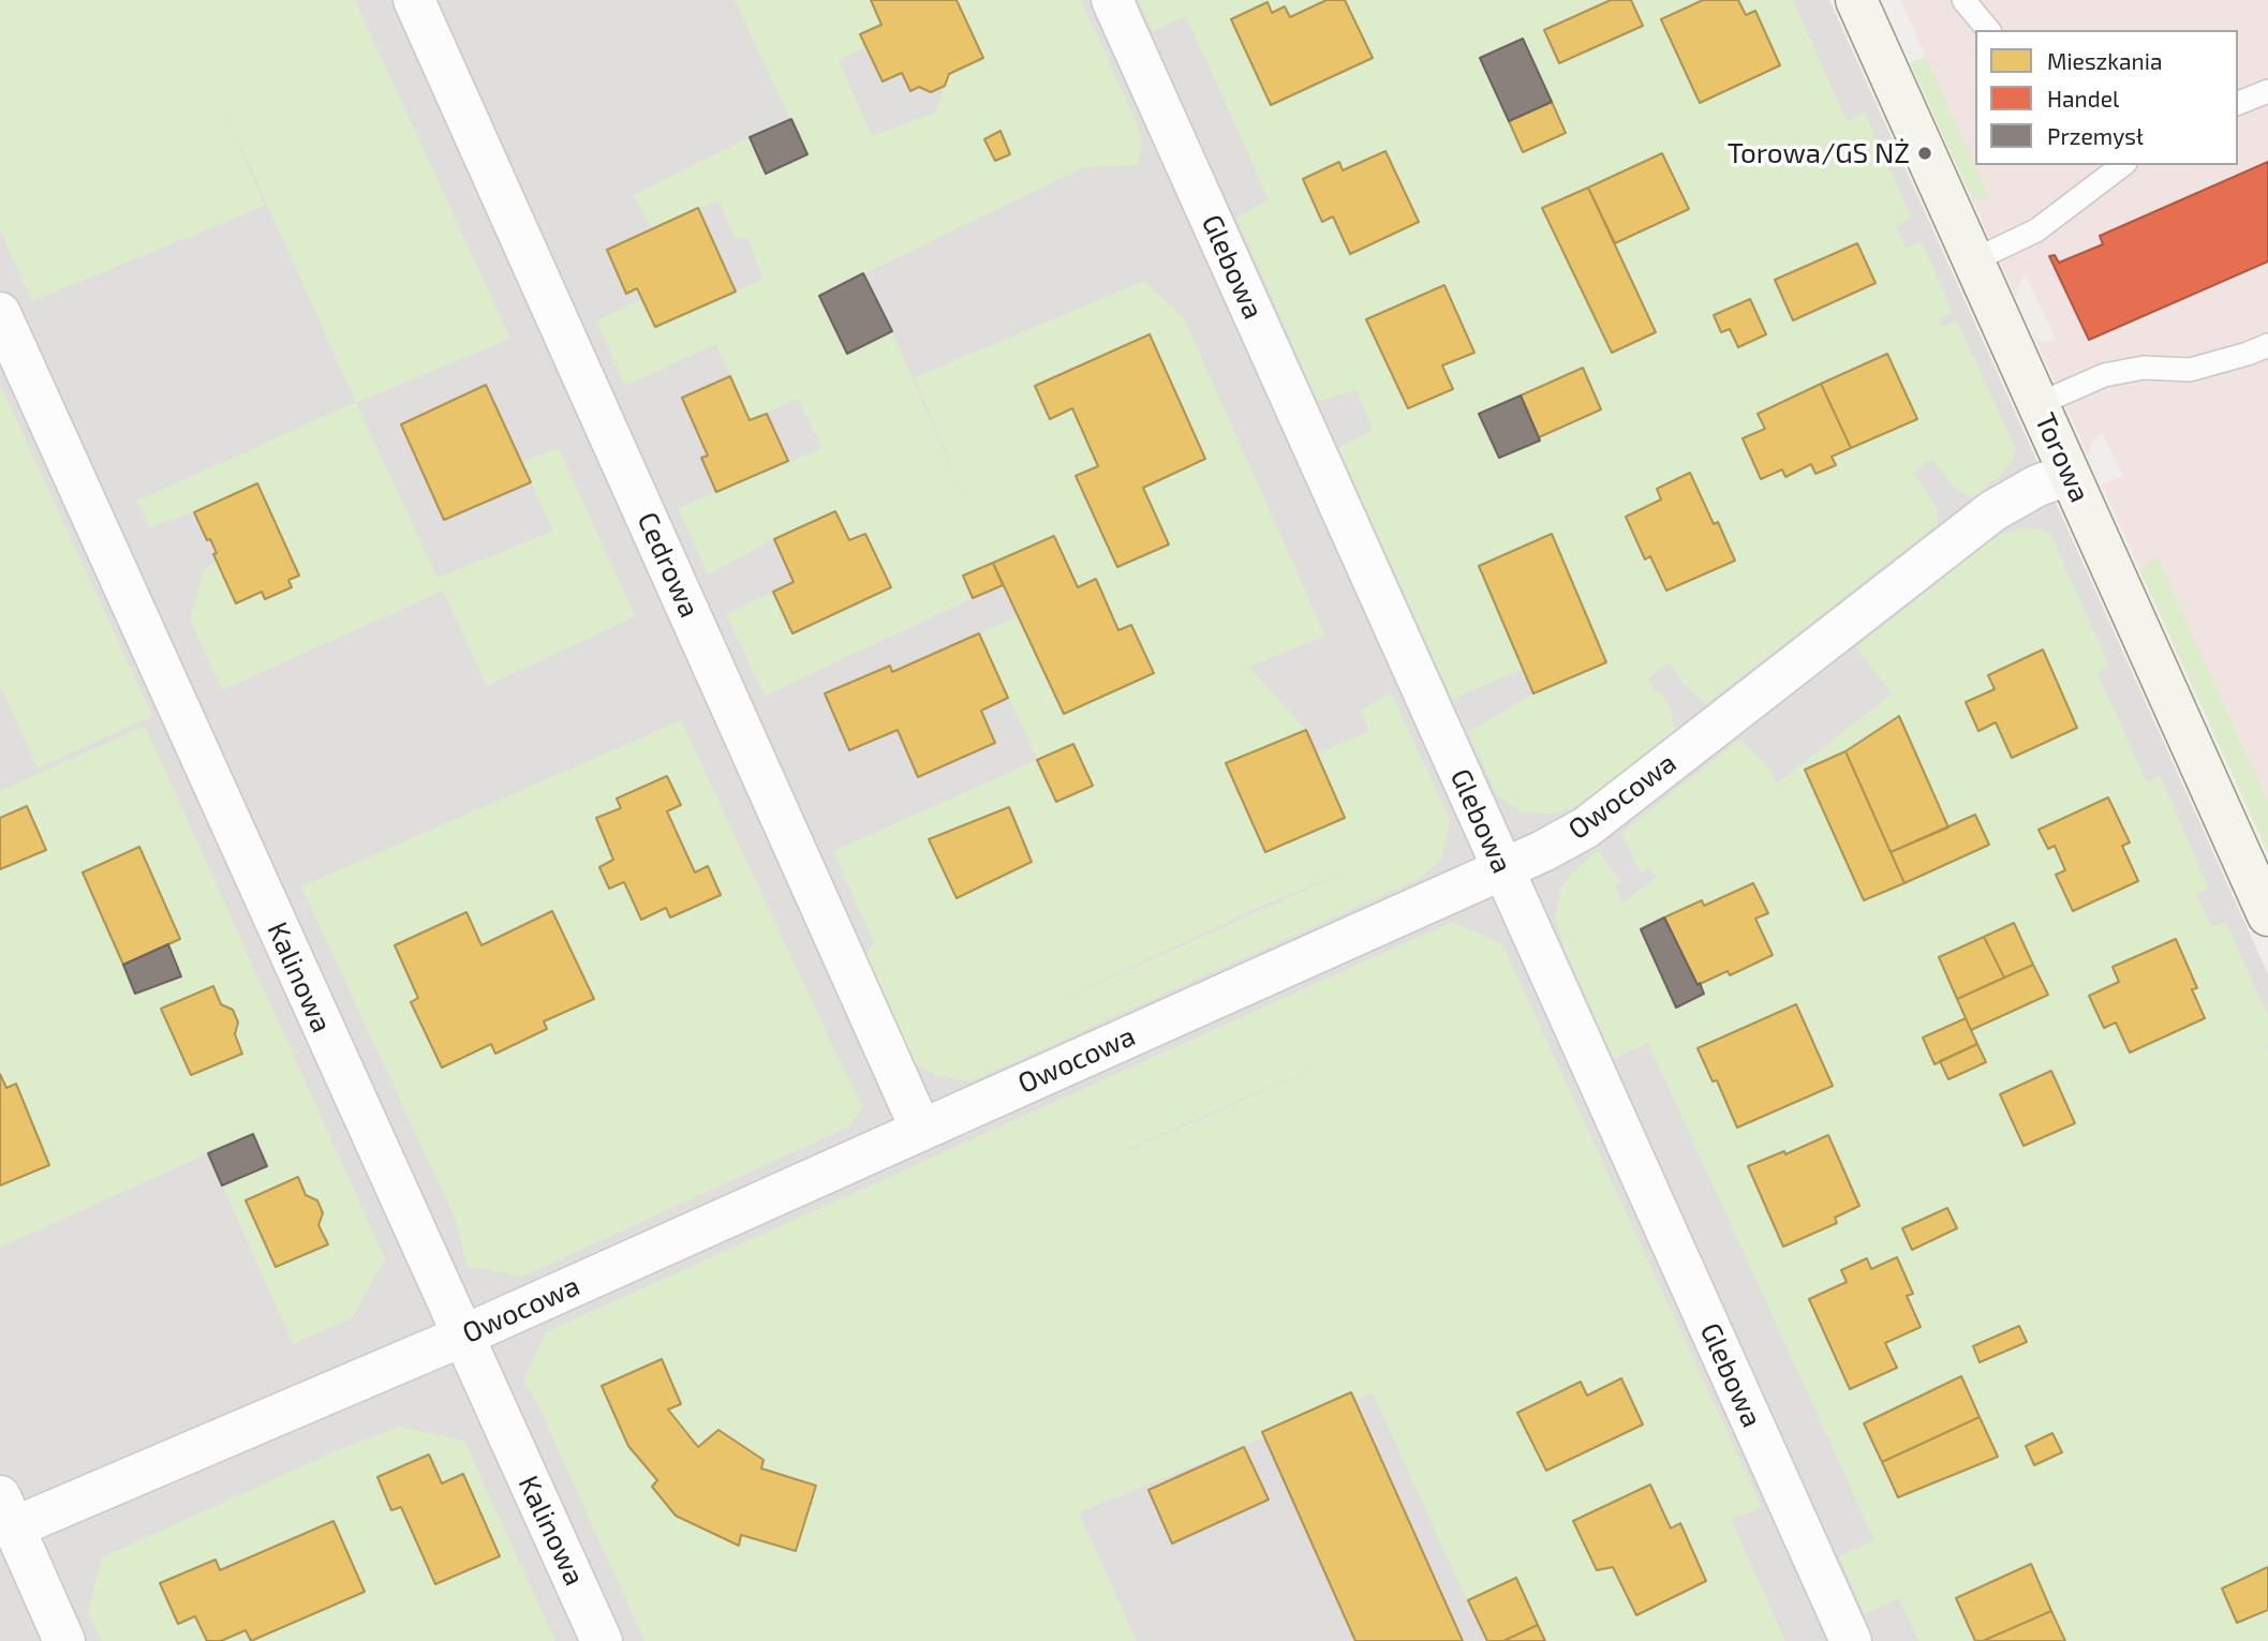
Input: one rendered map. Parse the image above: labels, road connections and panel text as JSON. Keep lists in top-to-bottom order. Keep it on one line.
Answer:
{"streets":{"street":["Glebowa","Torowa","Cedrowa","Owocowa","Kalinowa"]},"crossings":[["Glebowa","Owocowa"],["Torowa","Owocowa"],["Cedrowa","Owocowa"],["Owocowa","Kalinowa"]],"places":["Torowa/GS NŻ"],"legend":["Mieszkania","Handel","Przemysł"]}
